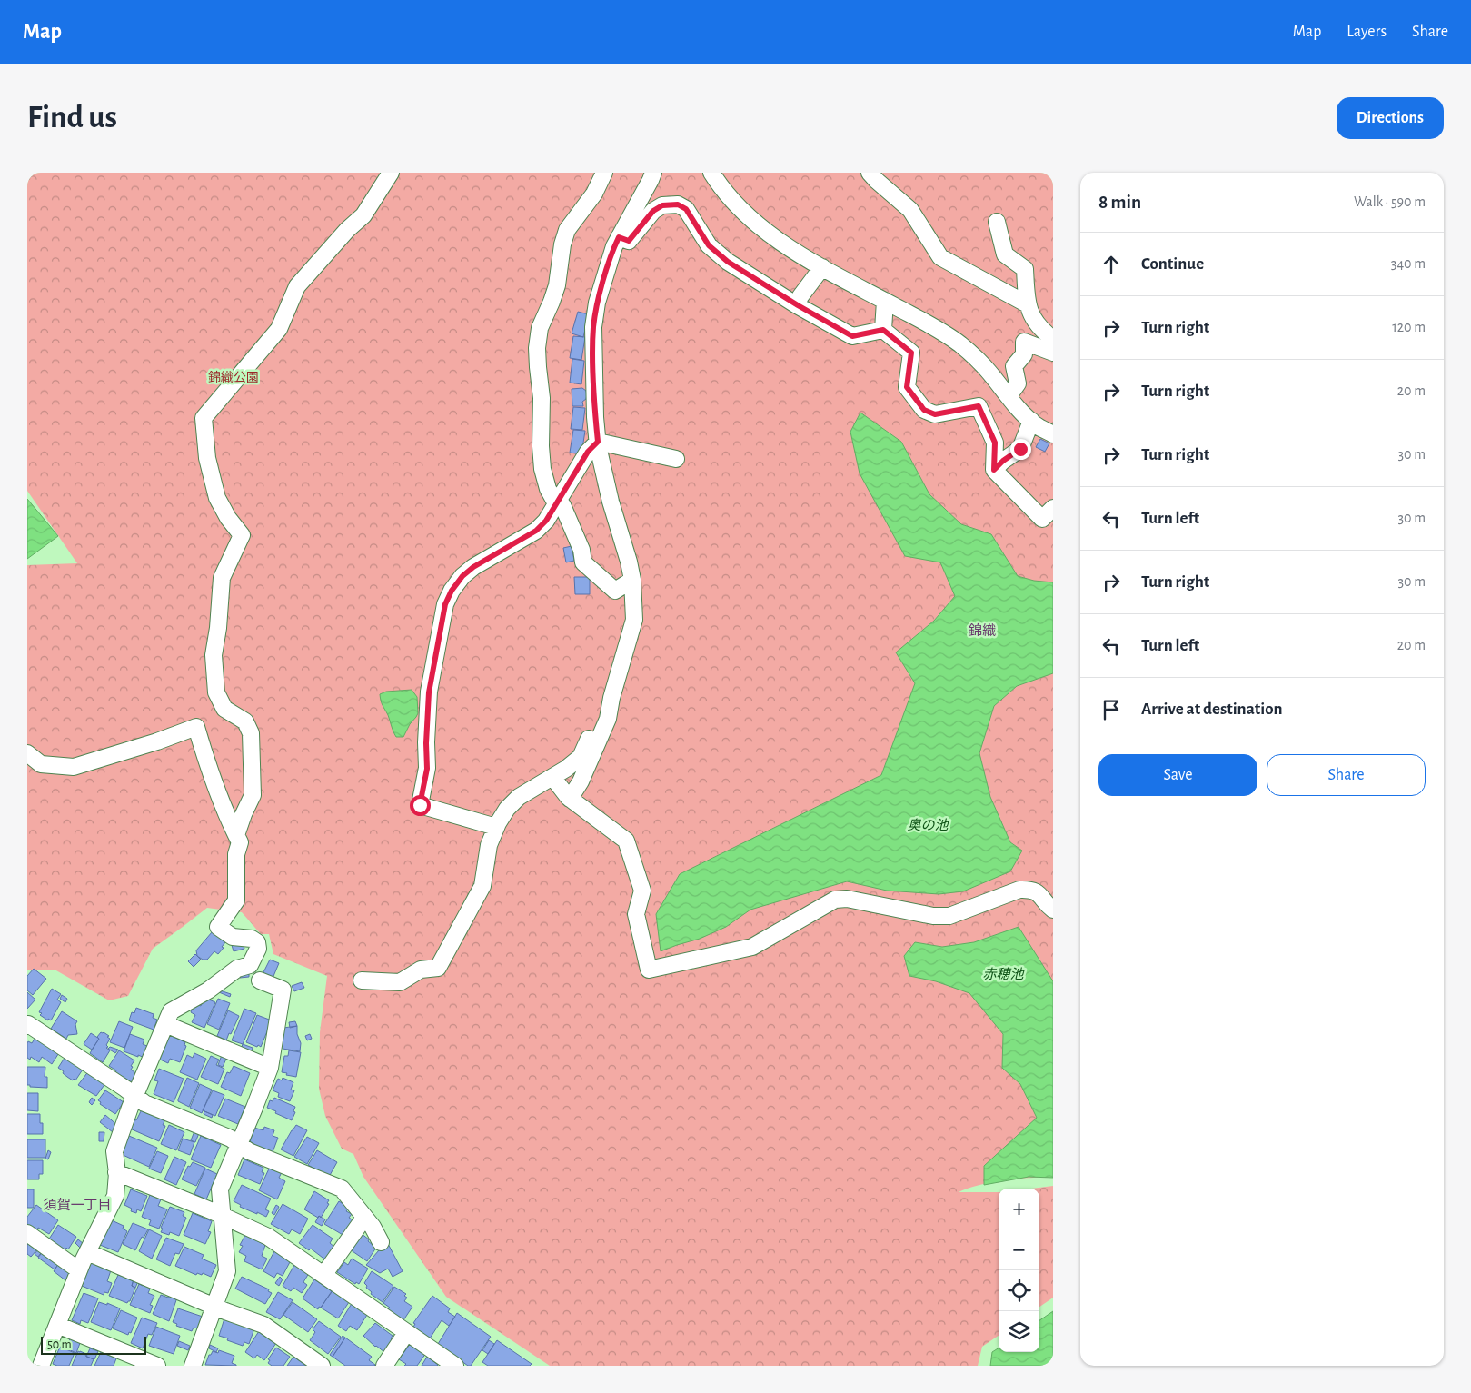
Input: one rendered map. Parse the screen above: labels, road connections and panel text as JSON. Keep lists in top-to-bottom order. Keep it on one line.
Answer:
{"districts":["錦織","須賀一丁目"],"water":["奥の池","赤穂池"],"parks":["錦織公園"],"scale_bar":"50 m","page":{"header":"Map","nav":["Map","Layers","Share"],"buttons":["Directions",["Save","Share"]],"title":"Find us","heading":["8 min","Walk · 590 m"],"list":[["Continue","340 m"],["Turn right","120 m"],["Turn right","20 m"],["Turn right","30 m"],["Turn left","30 m"],["Turn right","30 m"],["Turn left","20 m"],"Arrive at destination"],"map_buttons":["+","−"],"scale":"50 m"}}
